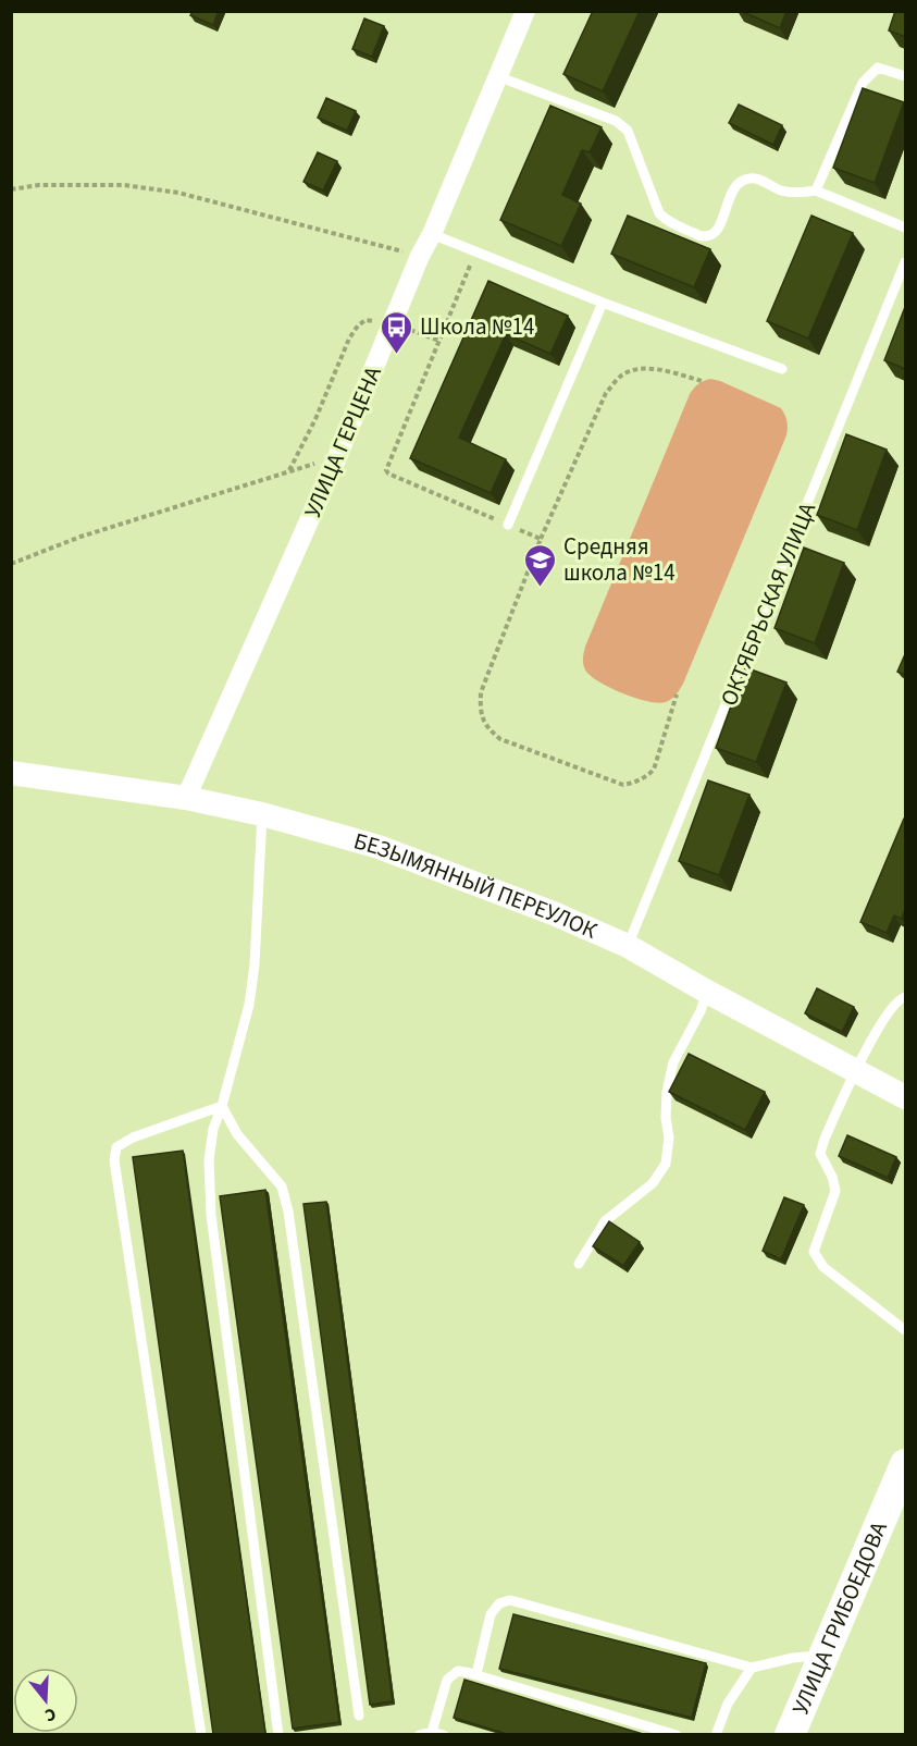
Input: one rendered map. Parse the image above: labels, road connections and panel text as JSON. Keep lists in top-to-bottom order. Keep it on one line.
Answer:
{"streets":{"main road":["УЛИЦА ГРИБОЕДОВА"],"street":["УЛИЦА ГЕРЦЕНА","БЕЗЫМЯННЫЙ ПЕРЕУЛОК"],"lane":["ОКТЯБРЬСКАЯ УЛИЦА"]},"crossings":[["УЛИЦА ГЕРЦЕНА","БЕЗЫМЯННЫЙ ПЕРЕУЛОК"],["ОКТЯБРЬСКАЯ УЛИЦА","БЕЗЫМЯННЫЙ ПЕРЕУЛОК"]],"places":{"bus stop":["Школа №14"],"school or university":["Средняя школа №14"]},"north":"bottom"}
